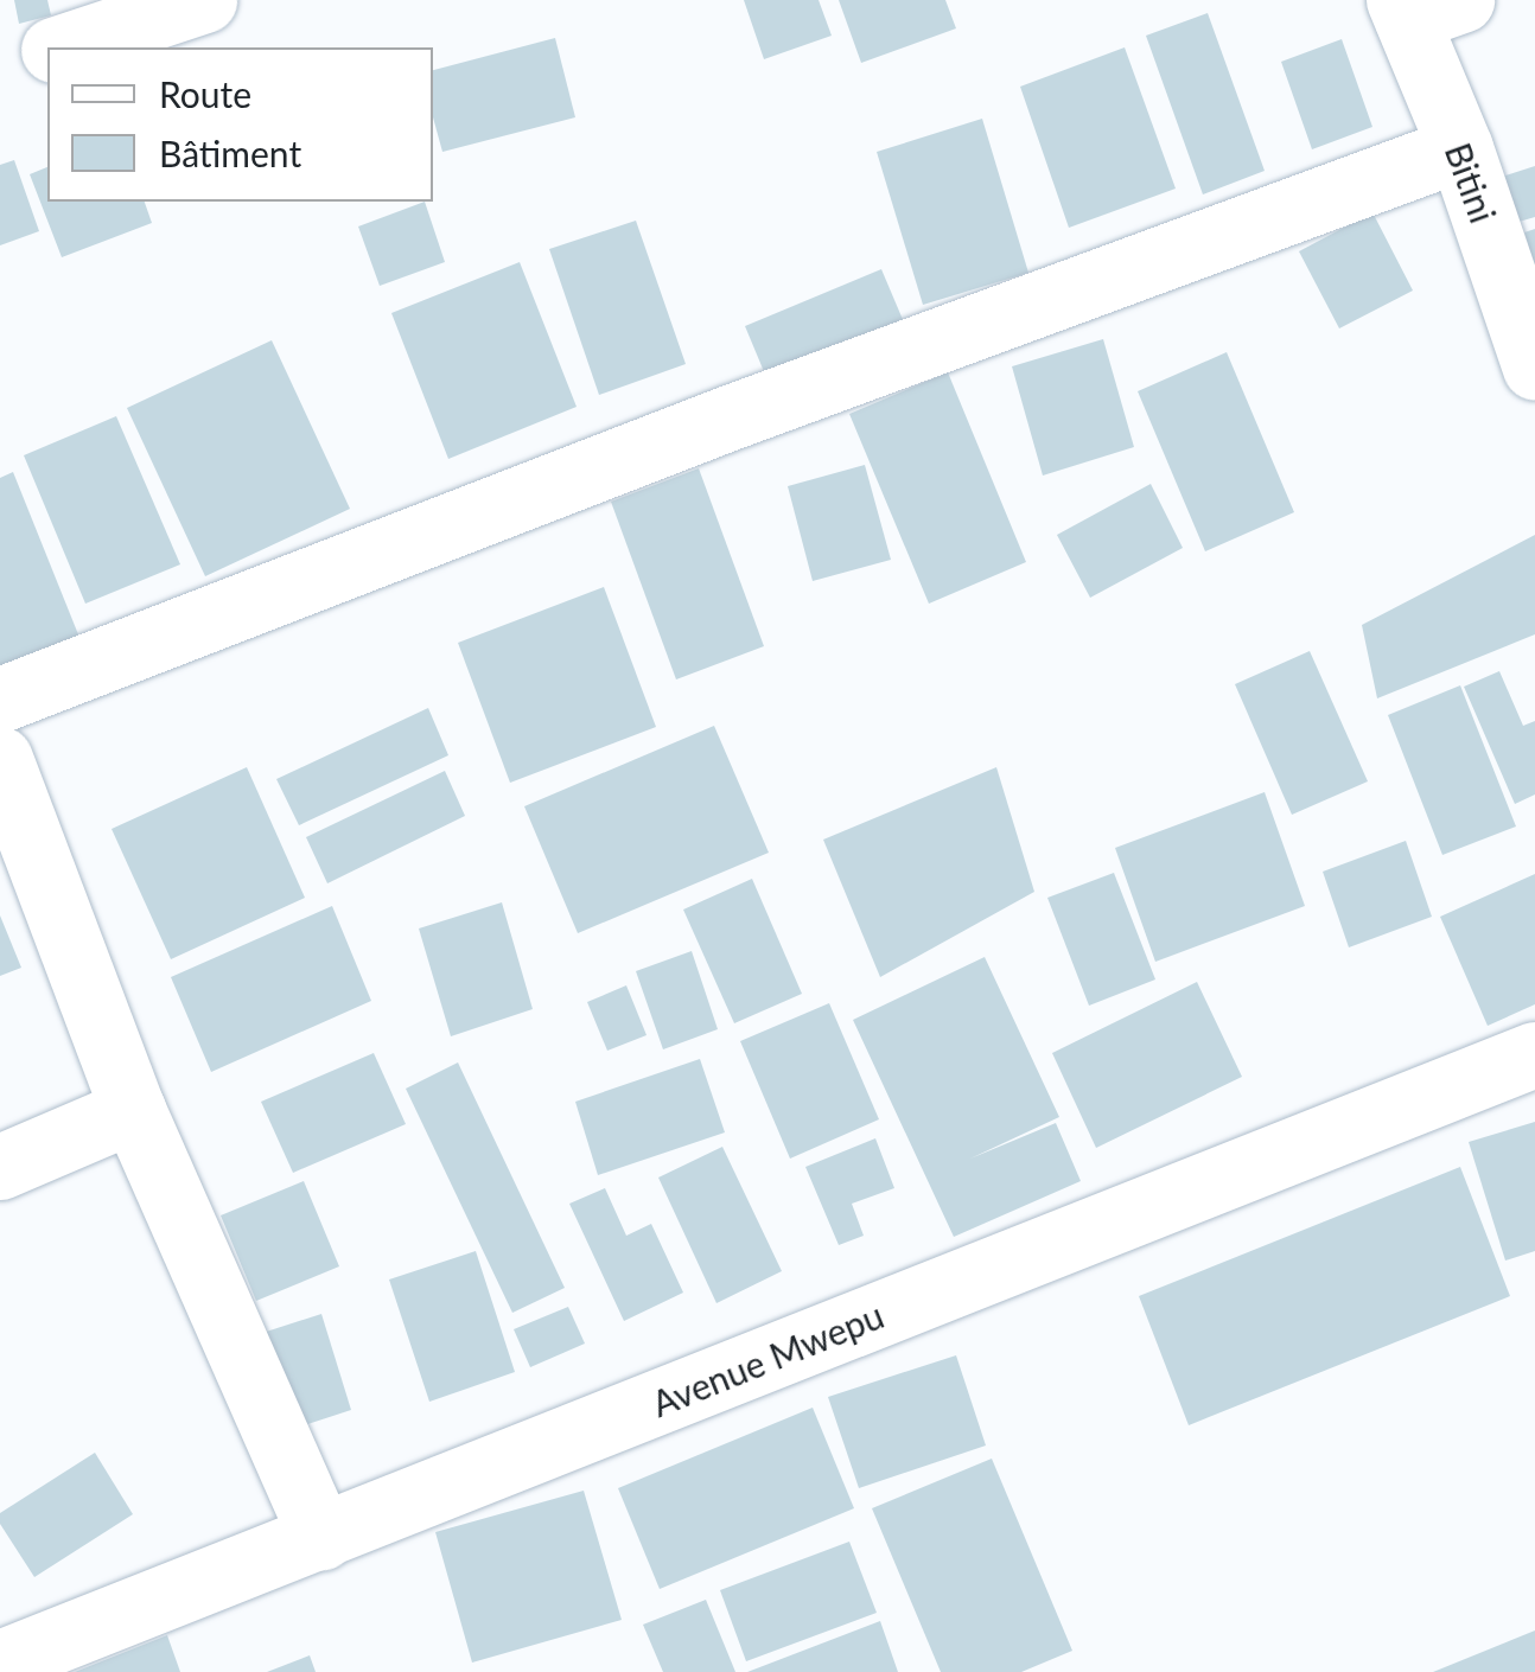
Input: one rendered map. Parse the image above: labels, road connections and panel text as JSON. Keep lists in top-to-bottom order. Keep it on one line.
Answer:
{"streets":{"street":["Bitini","Avenue Mwepu"]},"legend":["Route","Bâtiment"]}
